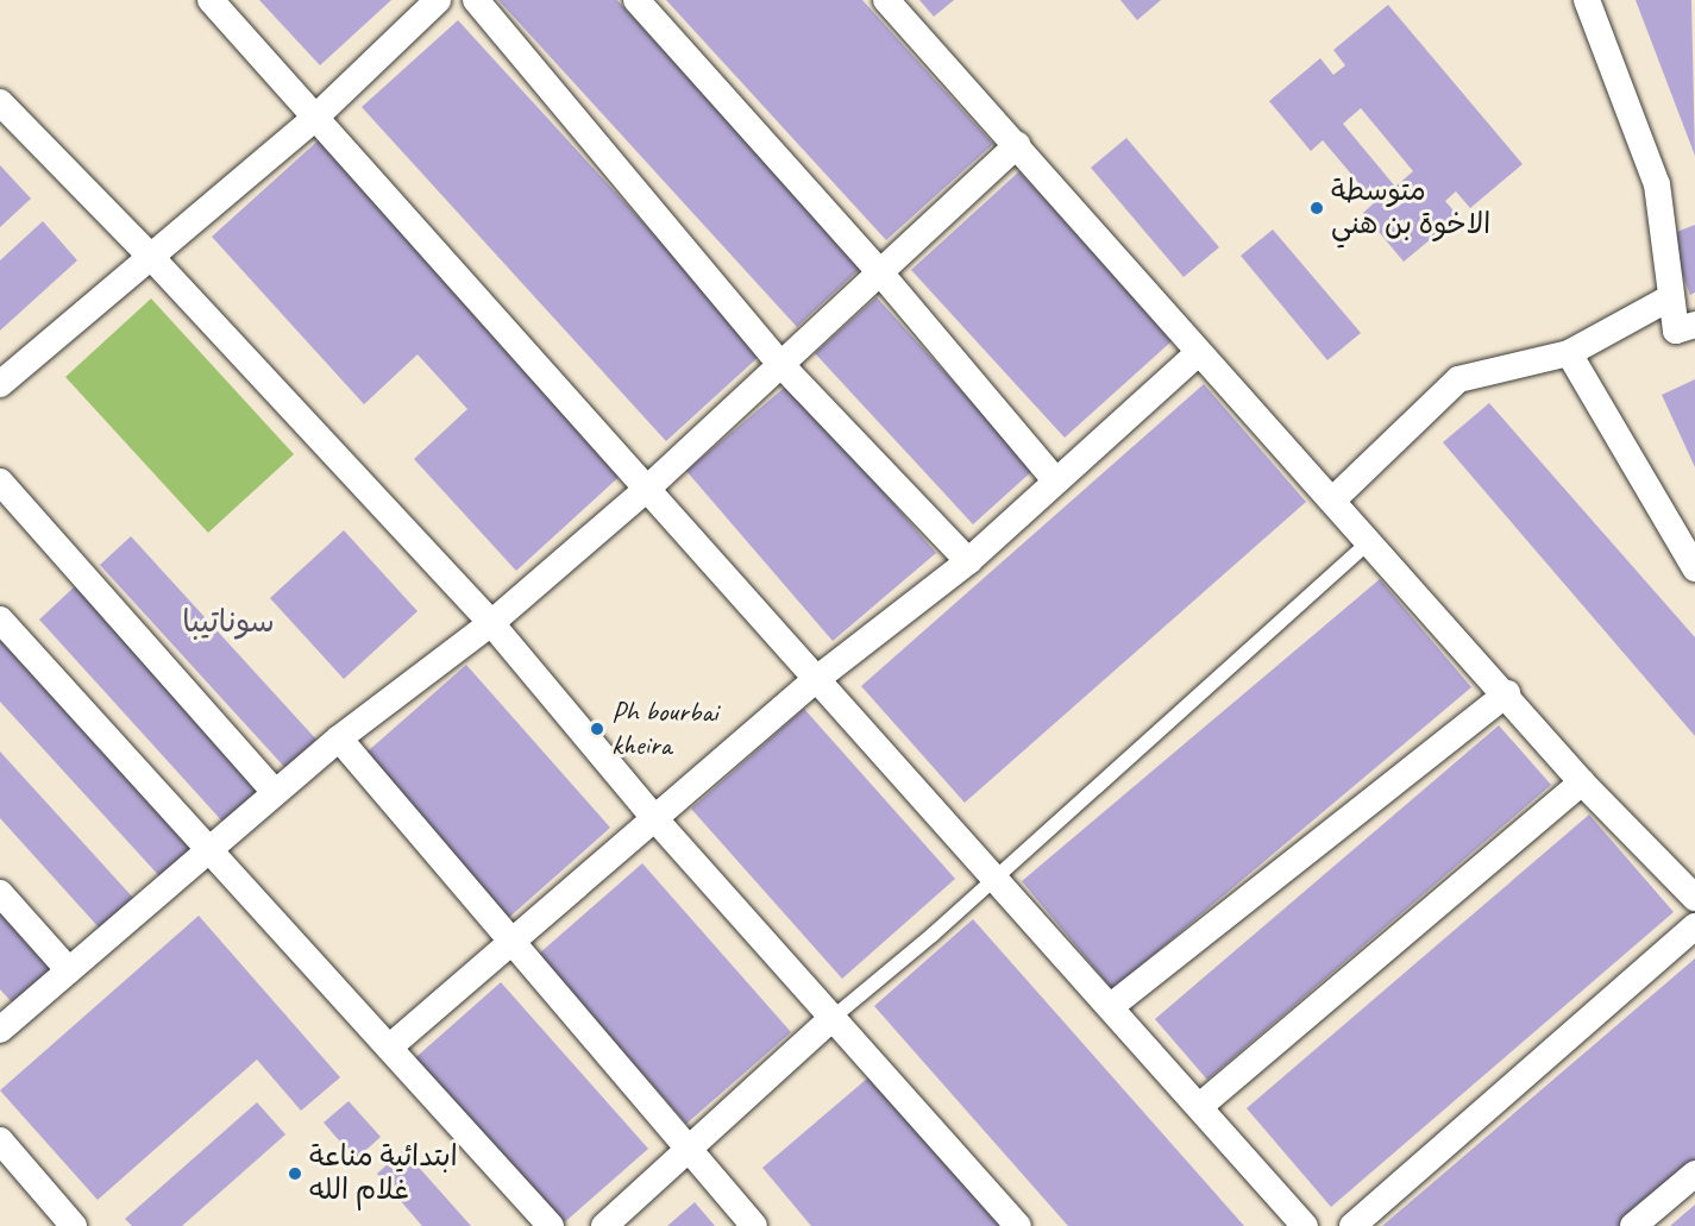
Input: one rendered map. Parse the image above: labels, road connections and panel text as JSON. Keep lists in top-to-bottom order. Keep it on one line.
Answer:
{"districts":["سوناتيبا"],"places":["متوسطة الاخوة بن هني","Ph bourbai kheira","ابتدائية مناعة غلام الله"]}
